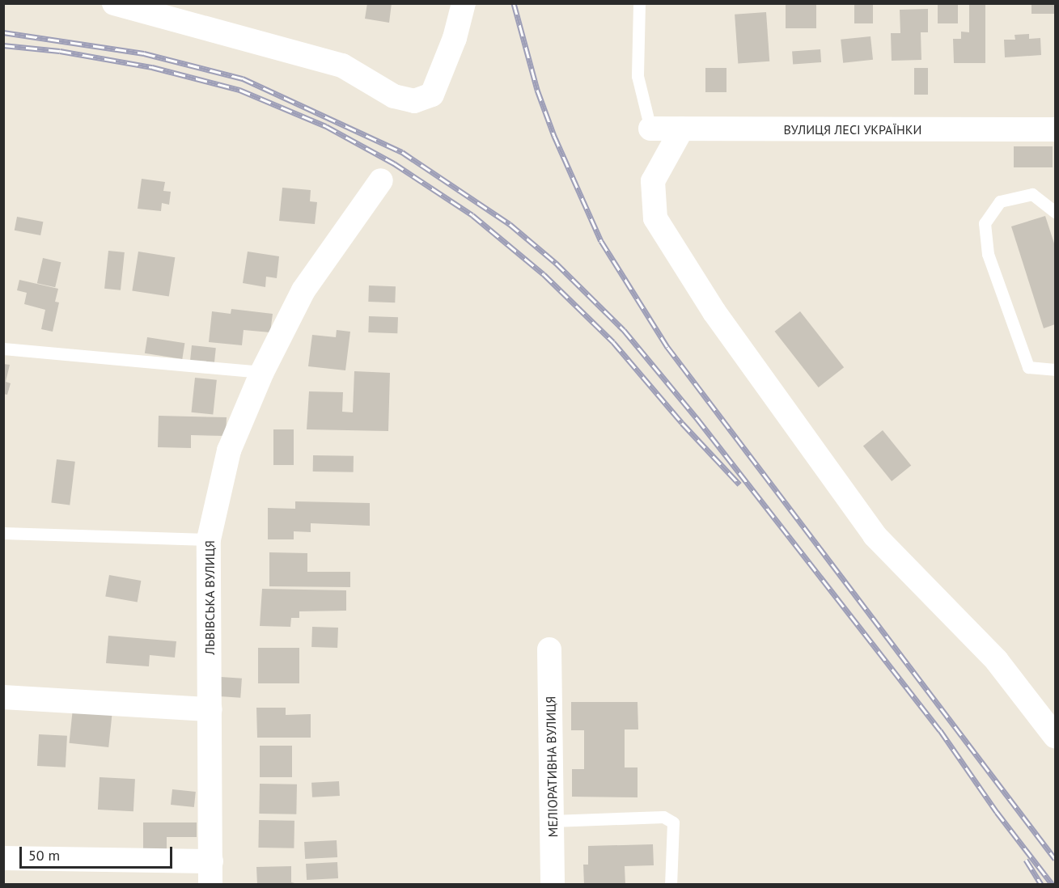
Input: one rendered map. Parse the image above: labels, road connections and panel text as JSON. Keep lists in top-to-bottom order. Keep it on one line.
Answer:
{"streets":{"street":["ВУЛИЦЯ ЛЕСІ УКРАЇНКИ","ЛЬВІВСЬКА ВУЛИЦЯ","МЕЛІОРАТИВНА ВУЛИЦЯ"]},"scale_bar":"50 m"}
